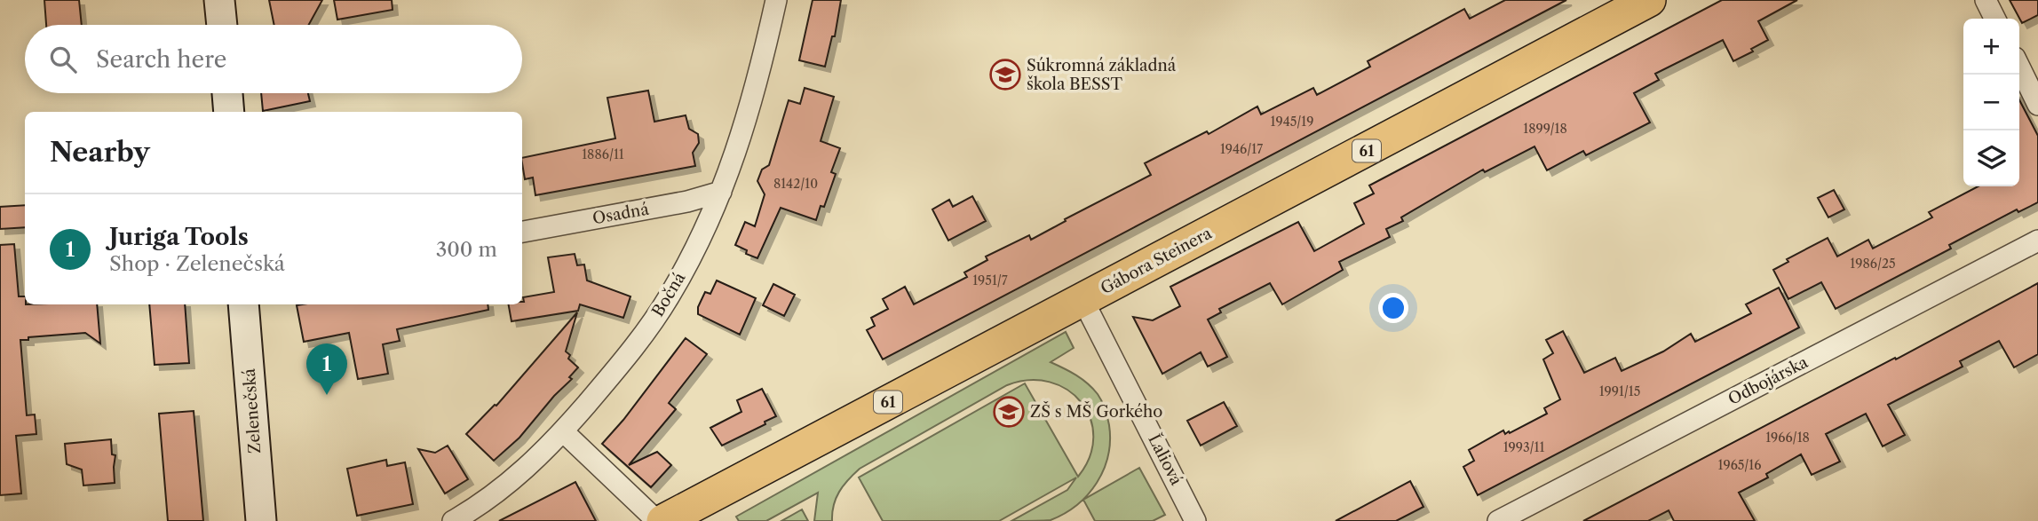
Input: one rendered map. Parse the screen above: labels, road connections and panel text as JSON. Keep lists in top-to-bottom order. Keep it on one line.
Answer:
{"streets":{"main road":["61","Gábora Steinera"],"street":["Osadná","Bočná","Odbojárska","Zelenečská","Ľaliová"]},"crossings":[["Osadná","Bočná"],["Gábora Steinera","Ľaliová"]],"places":{"school or university":["Súkromná základná škola BESST","ZŠ s MŠ Gorkého"]},"house_numbers":["1945/19","1899/18","1946/17","1886/11","8142/10","1986/25","1951/7","1991/15","1966/18","1993/11","1965/16"],"page":{"map_buttons":["+","−"],"search":"Search here","heading":"Nearby","list":[{"mark":"1","name":"Juriga Tools","note":"Shop · Zelenečská","value":"300 m"}],"pins":"1"}}
